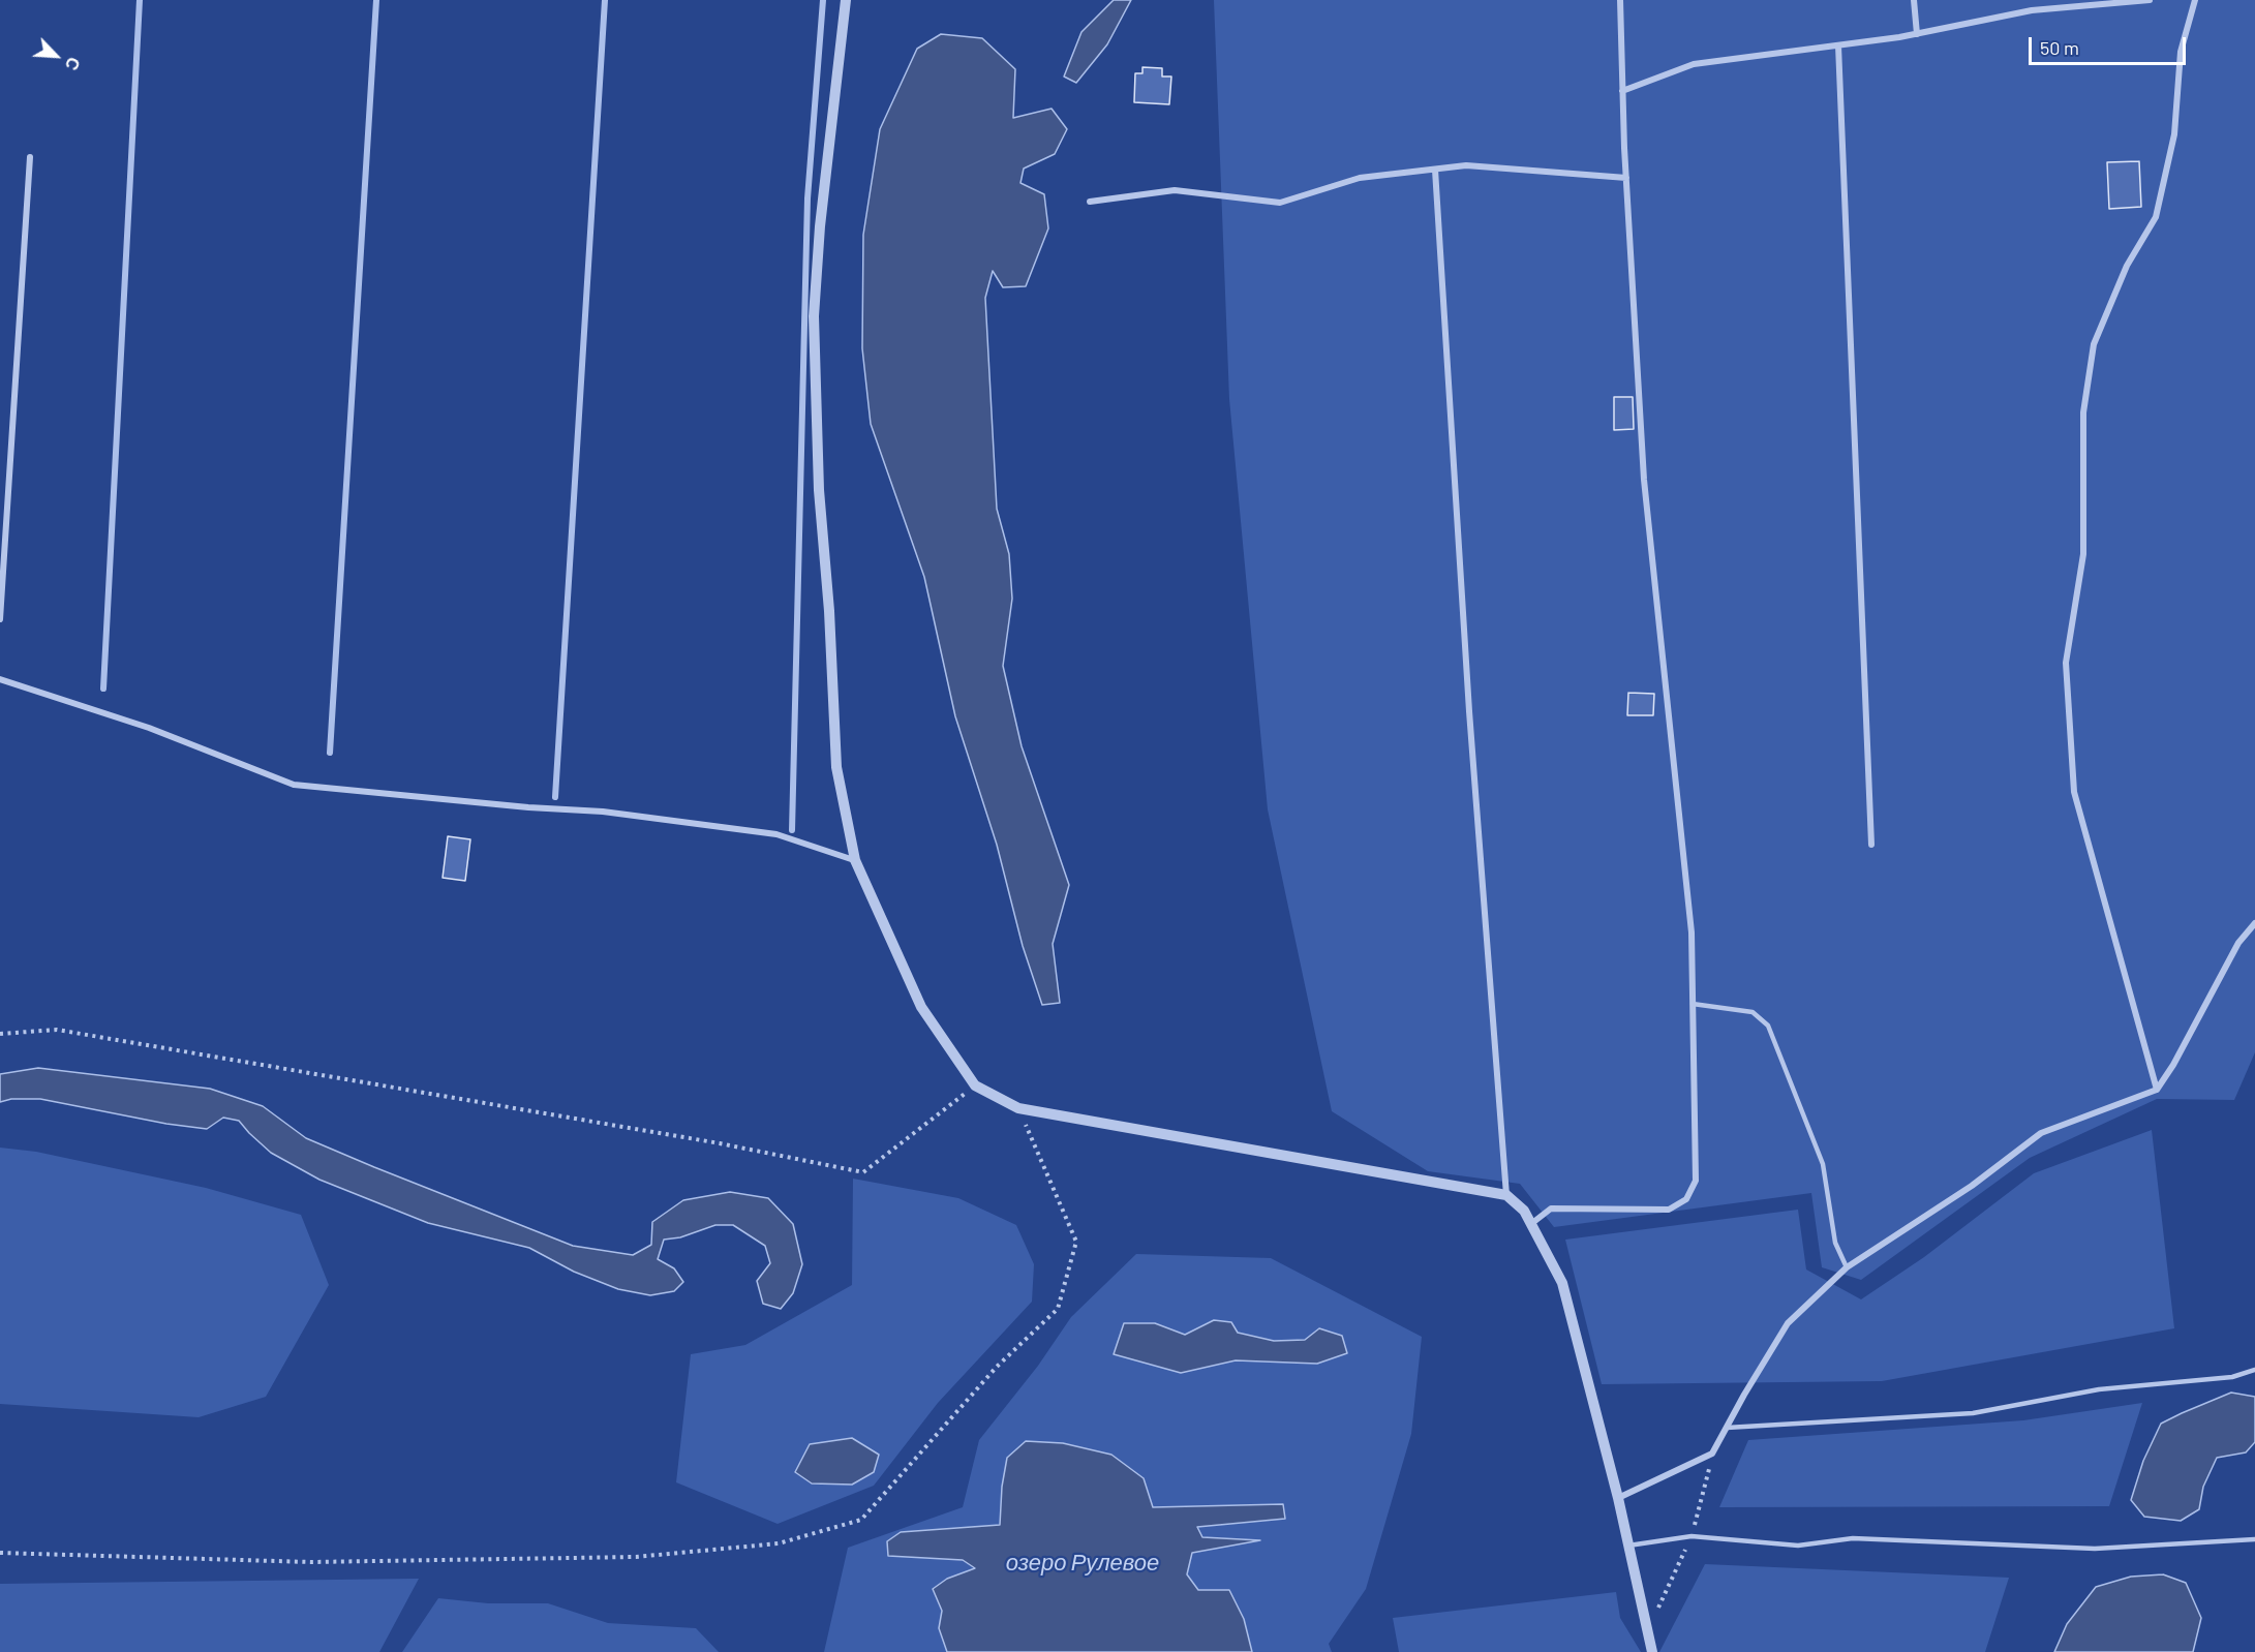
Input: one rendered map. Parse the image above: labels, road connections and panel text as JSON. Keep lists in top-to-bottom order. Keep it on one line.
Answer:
{"water":["озеро Рулевое"],"scale_bar":"50 m","north":"bottom right"}
